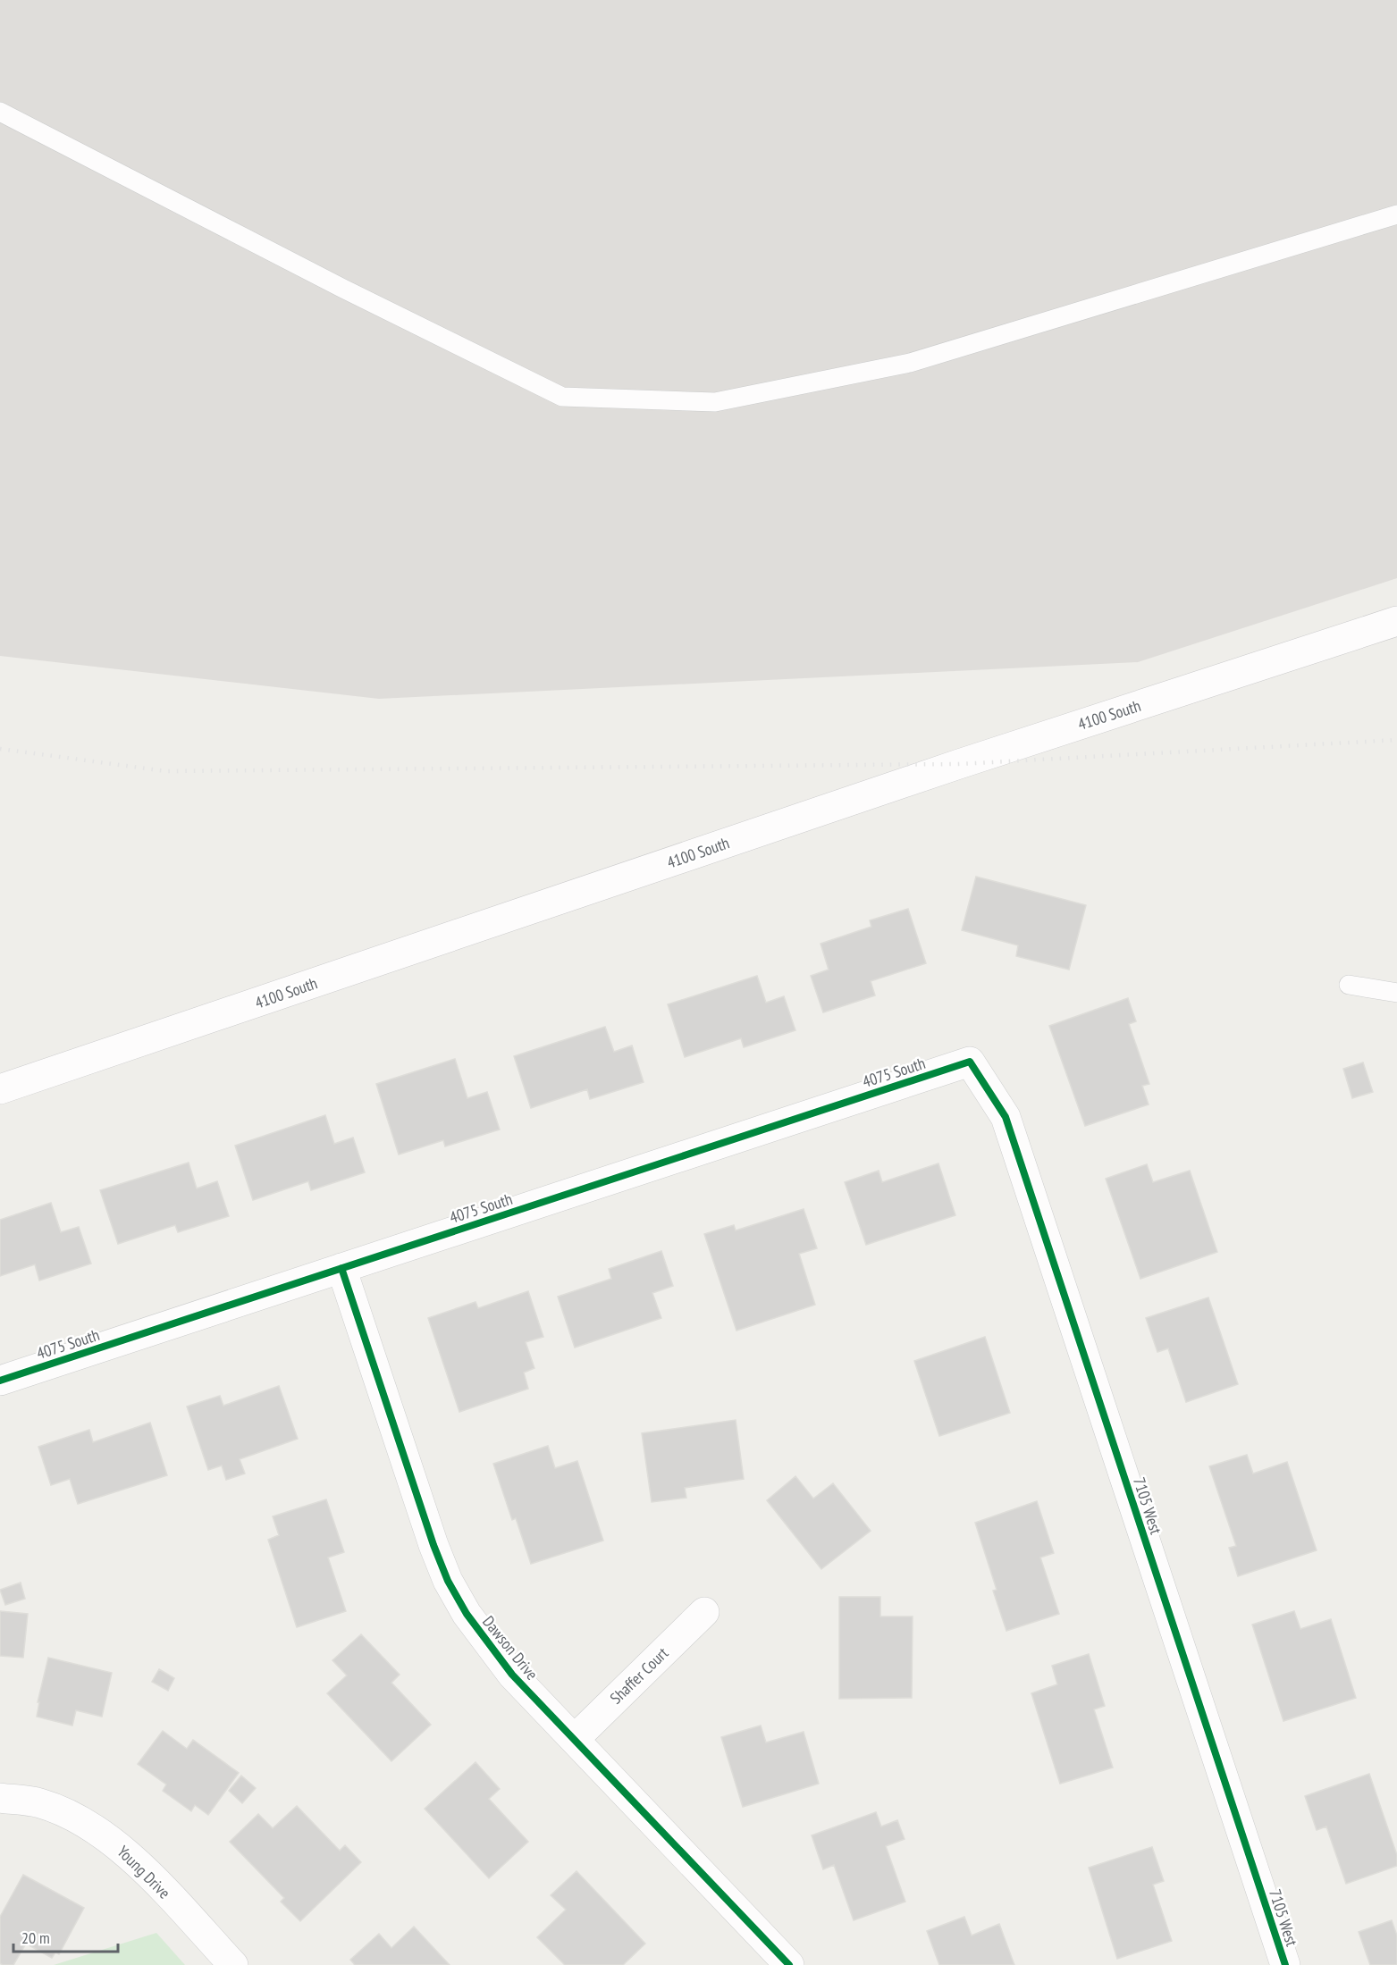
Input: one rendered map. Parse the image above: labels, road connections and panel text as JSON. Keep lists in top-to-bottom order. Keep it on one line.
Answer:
{"streets":{"street":["4100 South","4075 South","7105 West","Dawson Drive","Shaffer Court","Young Drive"]},"crossings":[["4075 South","7105 West"],["4075 South","Dawson Drive"],["Dawson Drive","Shaffer Court"]],"scale_bar":"20 m"}
